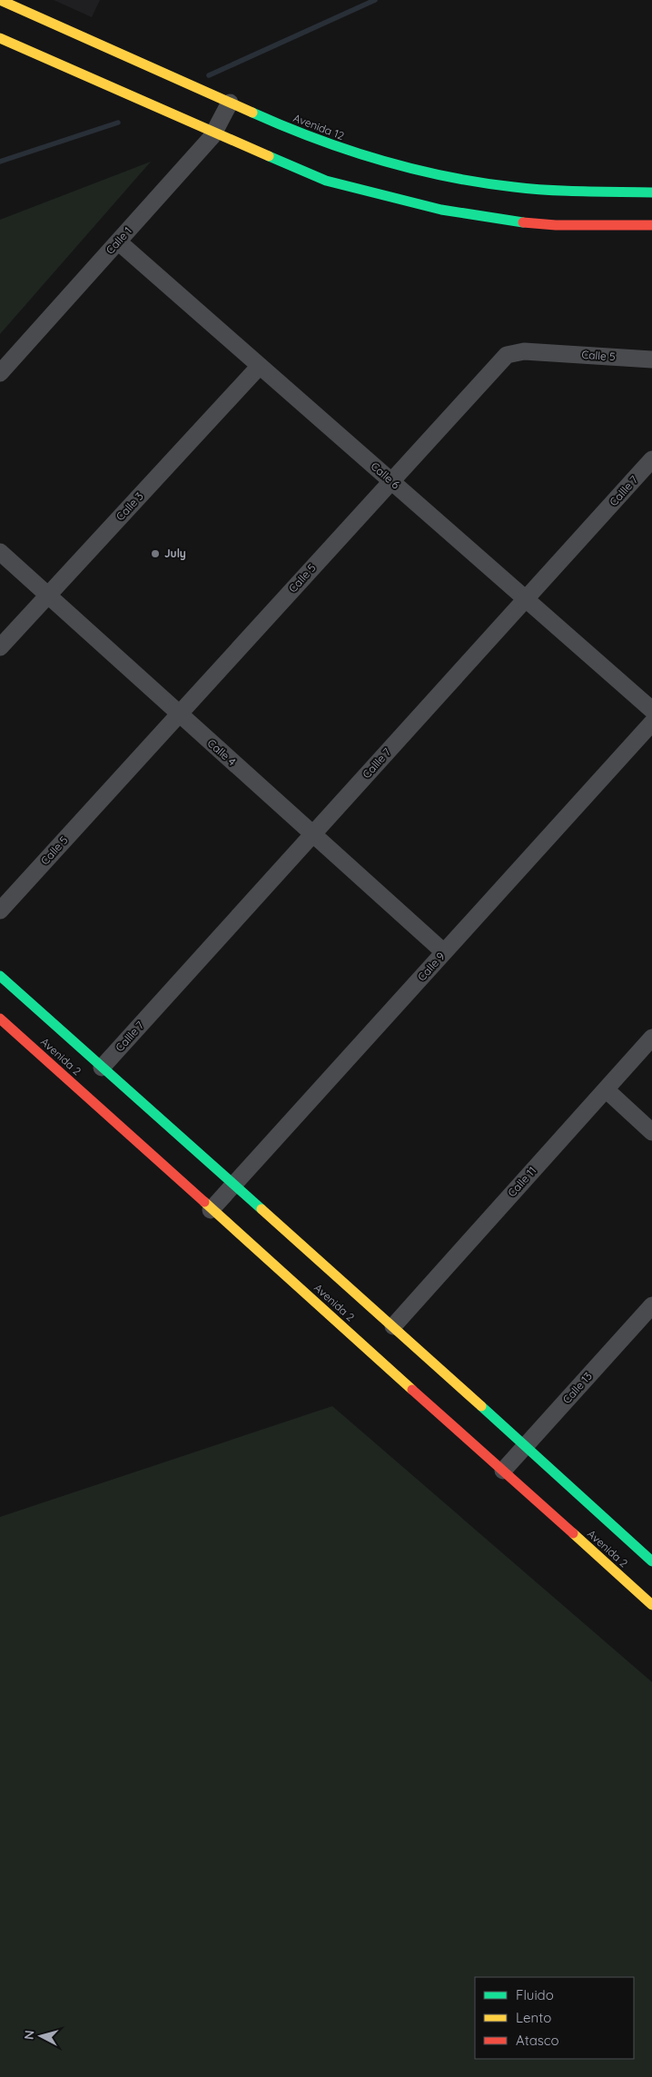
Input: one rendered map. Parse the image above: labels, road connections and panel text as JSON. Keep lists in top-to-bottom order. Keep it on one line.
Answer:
{"streets":{"main road":["Avenida 12","Avenida 2"],"street":["Calle 1","Calle 5","Calle 6","Callle 7","Calle 3","Calle 4","Calle 9","Calle 11","Calle 13"]},"crossings":[["Avenida 12","Calle 1"],["Calle 1","Calle 6"],["Calle 5","Calle 6"],["Calle 5","Calle 4"],["Calle 6","Callle 7"],["Calle 6","Calle 3"],["Callle 7","Calle 4"],["Callle 7","Avenida 2"],["Calle 3","Calle 4"],["Calle 4","Calle 9"],["Calle 9","Avenida 2"],["Avenida 2","Calle 11"],["Avenida 2","Calle 13"]],"places":["July"],"legend":["Fluido","Lento","Atasco"],"north":"left"}
